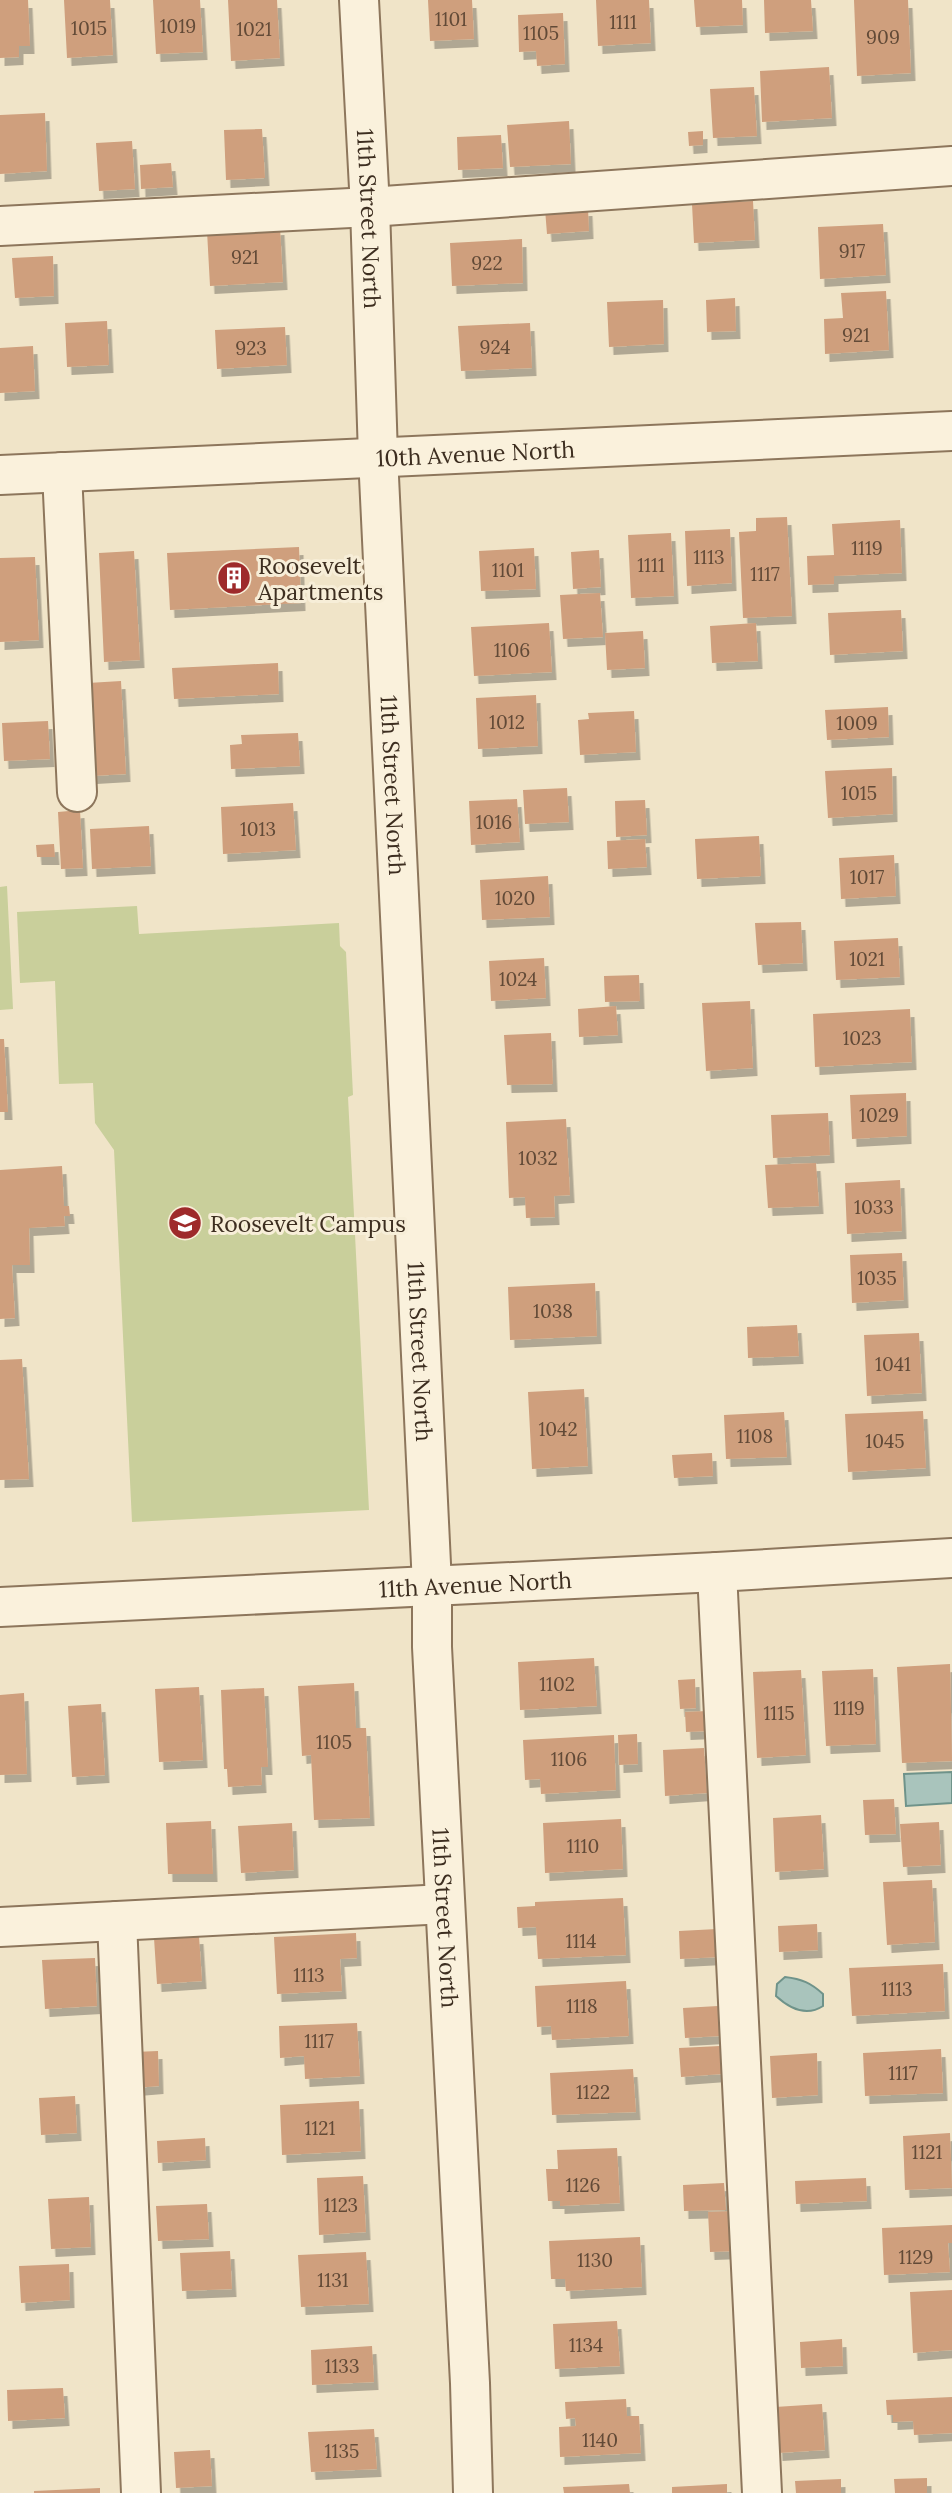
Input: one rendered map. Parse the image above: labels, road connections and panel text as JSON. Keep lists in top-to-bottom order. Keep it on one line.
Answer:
{"streets":{"street":["11th Street North","10th Avenue North","11th Avenue North"]},"crossings":[["11th Street North","10th Avenue North"],["11th Street North","11th Avenue North"]],"places":{"building":["Roosevelt Apartments"],"school or university":["Roosevelt Campus"]},"house_numbers":["1101","1111","1019","1015","1021","1105","909","917","921","922","921","924","923","1119","1113","1111","1101","1117","1106","1012","1009","1015","1016","1013","1017","1020","1021","1024","1023","1029","1032","1033","1035","1038","1041","1042","1108","1045","1102","1119","1115","1105","1106","1110","1114","1113","1113","1118","1117","1117","1122","1121","1121","1126","1123","1129","1130","1131","1134","1133","1140","1135"]}
